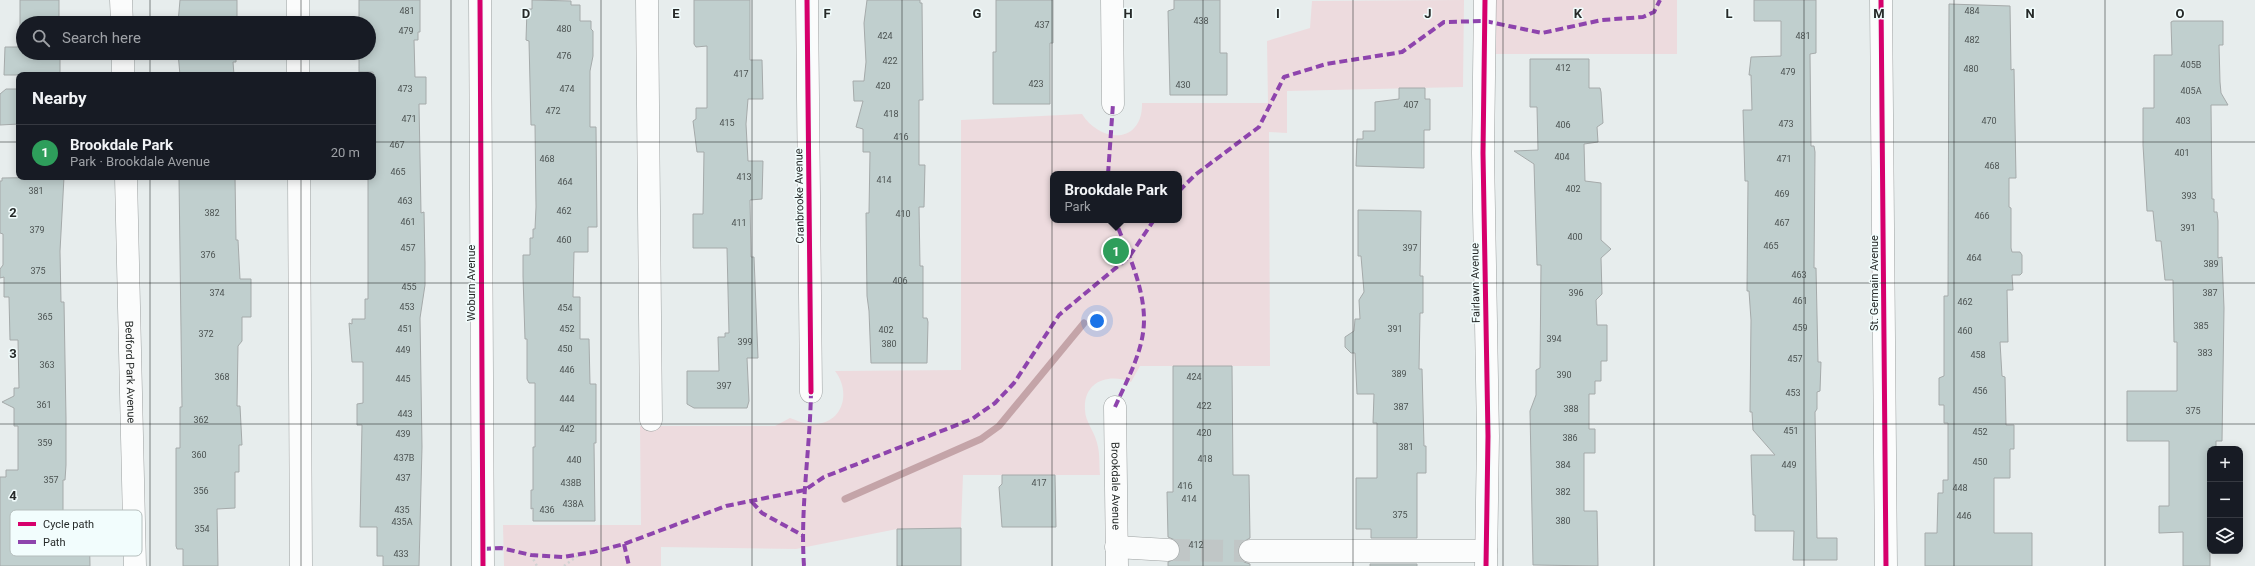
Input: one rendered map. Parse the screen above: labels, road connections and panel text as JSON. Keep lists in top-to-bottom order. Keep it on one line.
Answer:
{"streets":{"street":["Cranbrooke Avenue","Woburn Avenue","Fairlawn Avenue","St. Germain Avenue","Bedford Park Avenue","Brookdale Avenue"]},"house_numbers":["481","484","438","437","480","479","424","481","482","476","422","405B","412","480","479","417","423","430","420","473","474","405A","407","472","418","471","470","403","415","473","406","416","467","401","404","468","471","468","465","413","414","464","402","381","469","393","463","462","382","410","466","461","411","467","391","379","400","460","465","457","397","376","464","389","375","463","406","455","374","396","387","461","462","453","454","365","385","459","451","452","391","402","460","372","394","399","380","450","449","383","458","457","363","446","389","390","368","424","445","397","456","453","444","361","422","387","388","375","443","362","442","451","452","420","439","386","359","381","360","437B","418","440","450","384","449","437","357","438B","417","416","448","356","382","414","438A","435","436","375","446","380","435A","354","412","433"],"legend":["Cycle path","Path"],"page":{"search":"Search here","heading":"Nearby","list":[{"mark":"1","name":"Brookdale Park","note":"Park · Brookdale Avenue","value":"20 m"}],"popup":["Brookdale Park","Park"],"pins":"1","map_buttons":["+","−"]},"grid":{"columns":["D","E","F","G","H","I","J","K","L","M","N","O"],"rows":["2","3","4"]}}
